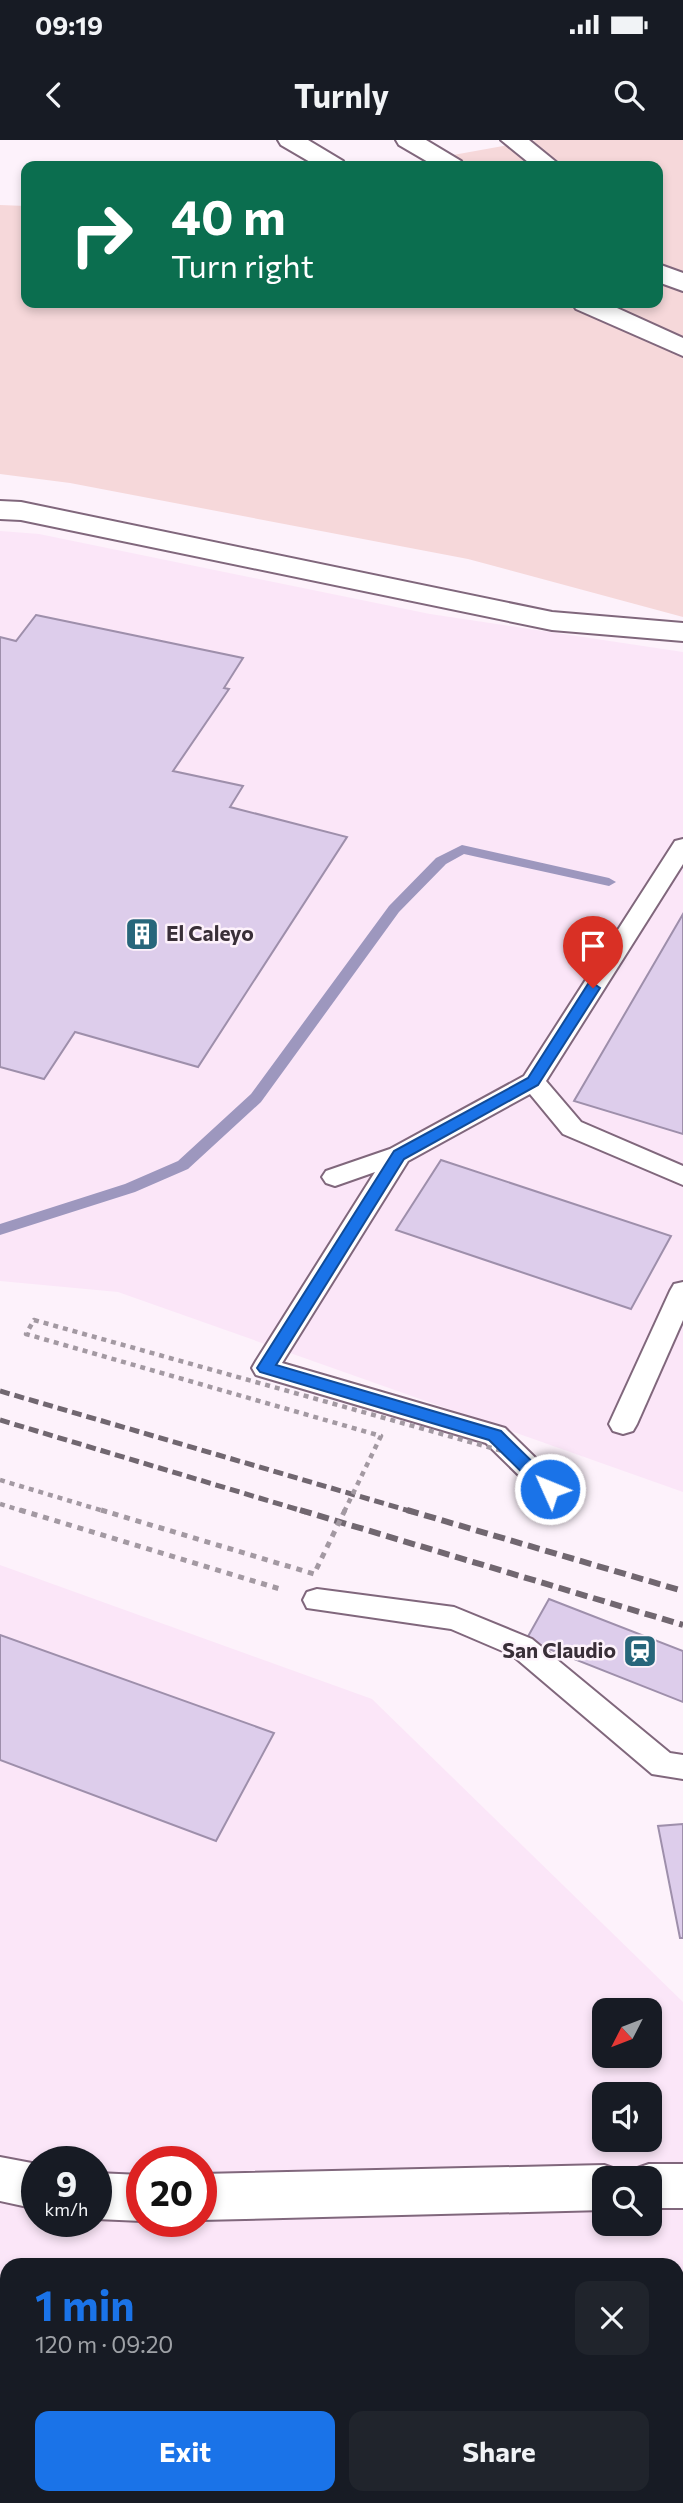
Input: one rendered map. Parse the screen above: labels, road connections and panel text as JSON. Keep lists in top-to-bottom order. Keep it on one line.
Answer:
{"places":{"building":["El Caleyo"],"station":["San Claudio"]},"north":"bottom left","page":{"status":"09:19","header":"Turnly","turn":["40 m","Turn right"],"speed":"9 km/h","limit":"20","heading":["1 min","120 m · 09:20"],"buttons":["Exit","Share"]}}
